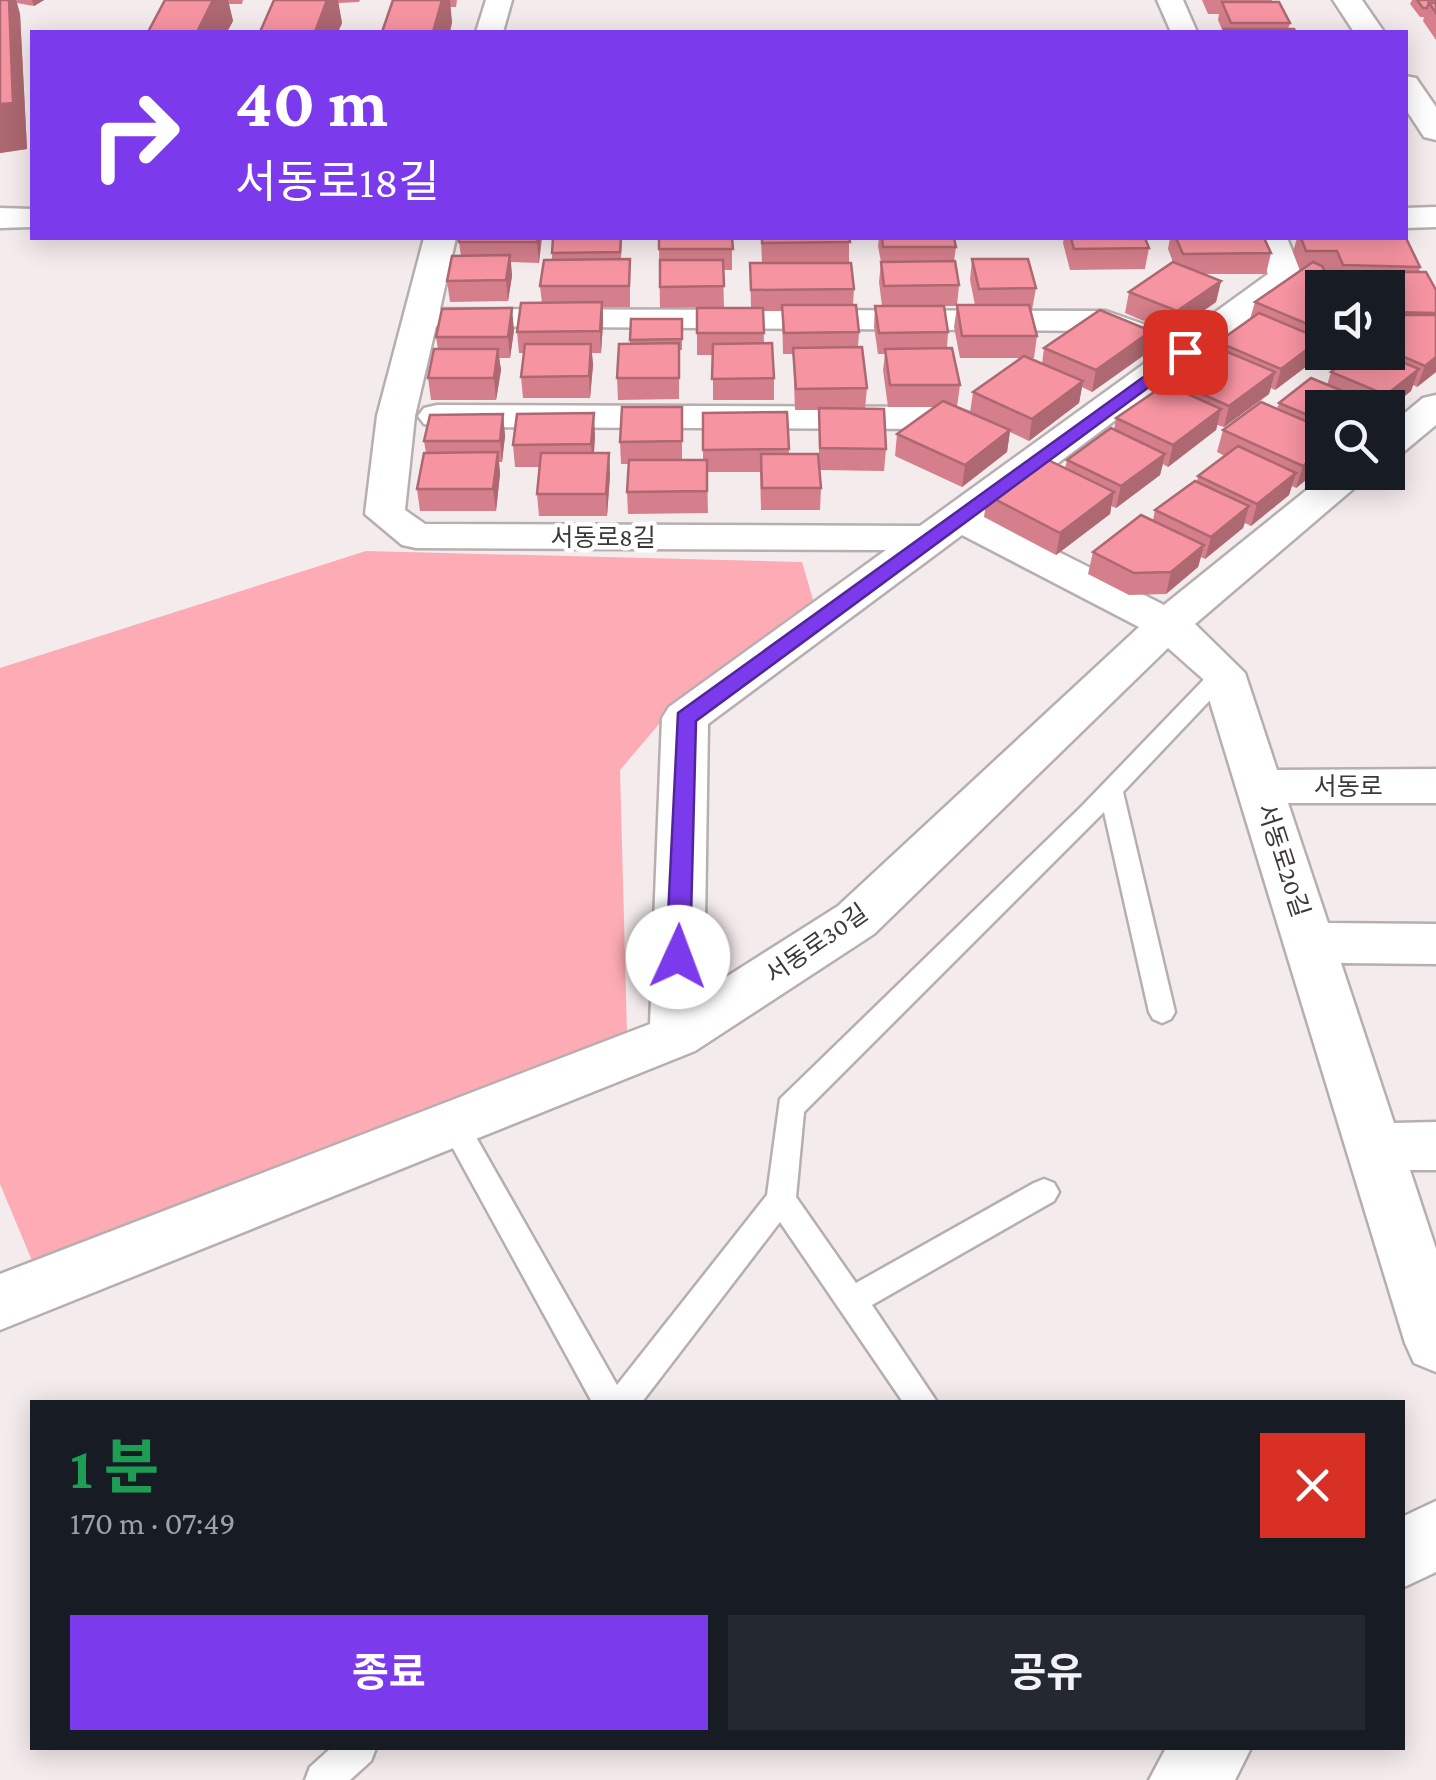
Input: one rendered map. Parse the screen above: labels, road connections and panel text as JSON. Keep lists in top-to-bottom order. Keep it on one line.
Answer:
{"streets":{"street":["서동로8길","서동로","서동로20길","서동로30길"]},"crossings":[["서동로","서동로20길"]],"page":{"turn":["40 m","서동로18길"],"heading":["1 분","170 m · 07:49"],"buttons":["종료","공유"]}}
